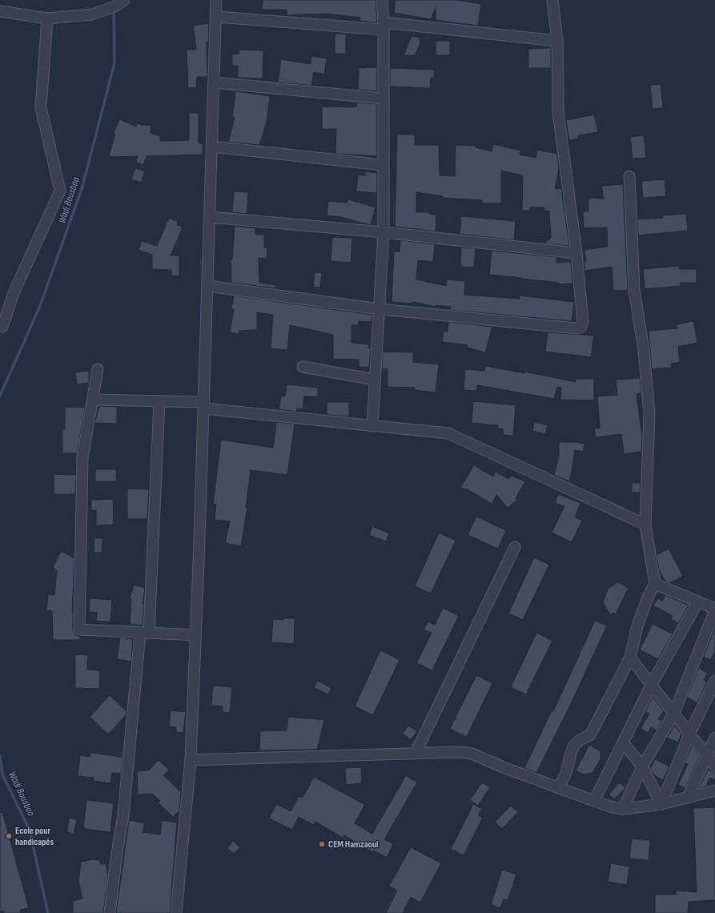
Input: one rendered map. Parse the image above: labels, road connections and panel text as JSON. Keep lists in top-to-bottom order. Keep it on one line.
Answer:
{"water":["Wadi Bousbaa"],"places":["Ecole pour handicapés","CEM Hamzaoui"]}
